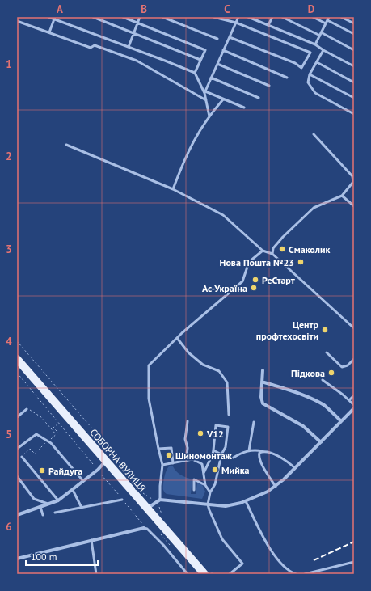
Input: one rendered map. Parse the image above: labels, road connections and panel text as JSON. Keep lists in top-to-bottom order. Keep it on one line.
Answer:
{"streets":{"main road":["СОБОРНА ВУЛИЦЯ"]},"places":["Смаколик","Нова Пошта №23","РеСтарт","Ас-Україна","Центр профтехосвіти","Підкова","V12","Шиномонтаж","Мийка","Райдуга"],"scale_bar":"100 m","grid":{"columns":["A","B","C","D"],"rows":["1","2","3","4","5","6"]}}
